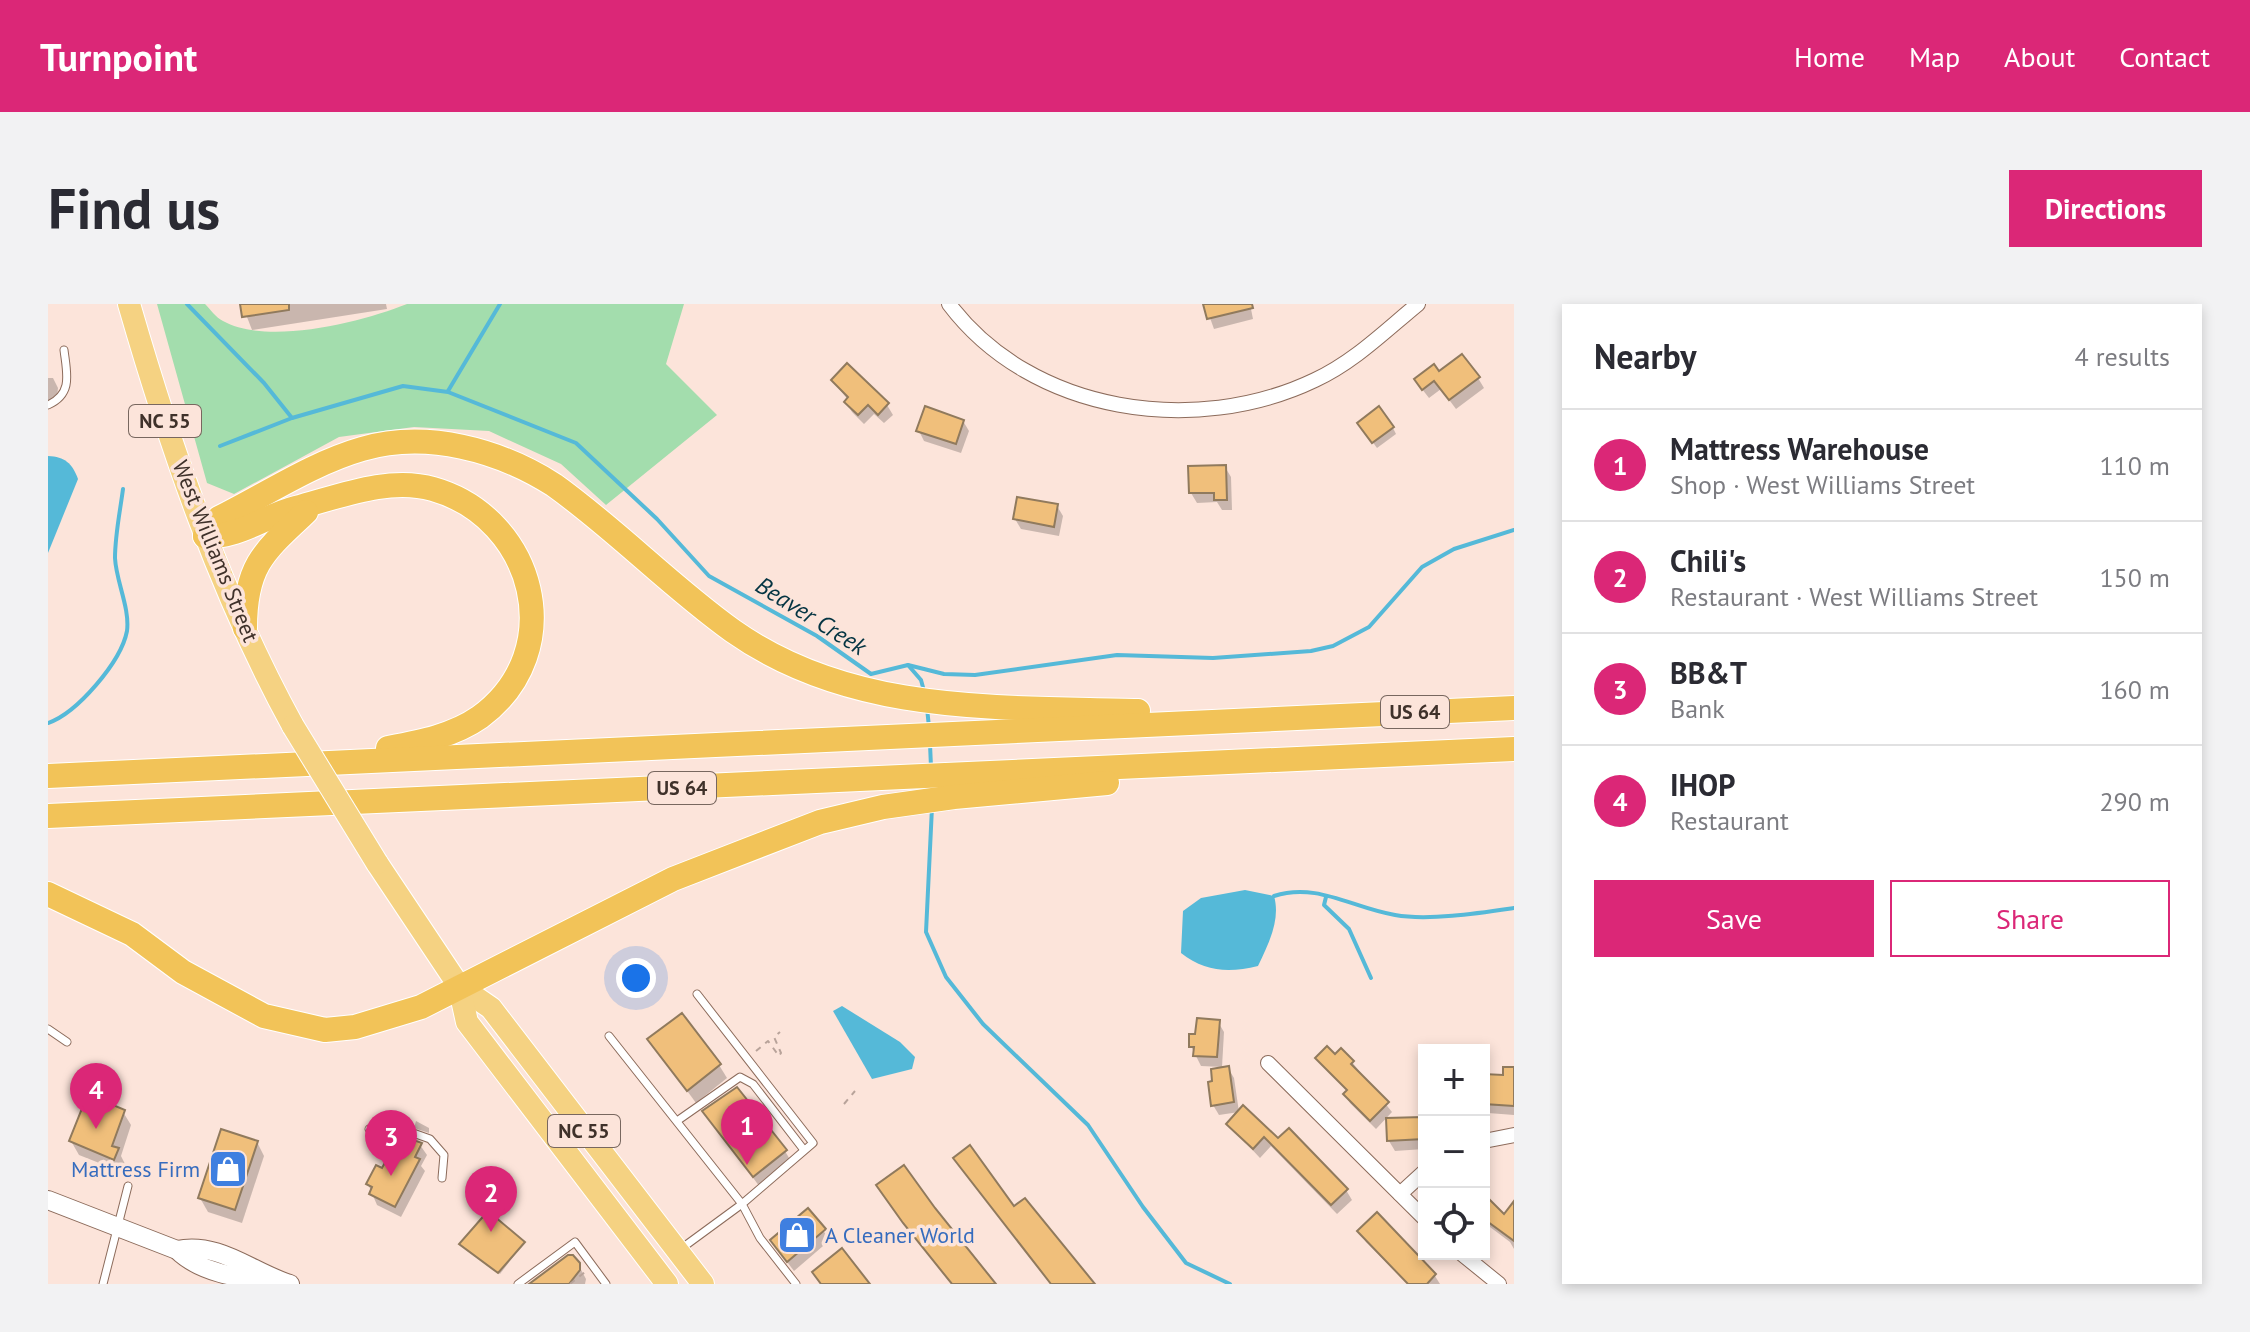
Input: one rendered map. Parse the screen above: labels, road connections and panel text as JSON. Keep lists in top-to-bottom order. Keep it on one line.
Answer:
{"streets":{"highway":["US 64"],"main road":["NC 55","West Williams Street"]},"crossings":[["NC 55","West Williams Street"]],"water":["Beaver Creek"],"places":{"shop":["Mattress Firm","A Cleaner World"]},"page":{"header":"Turnpoint","nav":["Home","Map","About","Contact"],"buttons":["Directions",["Save","Share"]],"title":"Find us","heading":["Nearby","4 results"],"list":[{"mark":"1","name":"Mattress Warehouse","note":"Shop · West Williams Street","value":"110 m"},{"mark":"2","name":"Chili's","note":"Restaurant · West Williams Street","value":"150 m"},{"mark":"3","name":"BB&T","note":"Bank","value":"160 m"},{"mark":"4","name":"IHOP","note":"Restaurant","value":"290 m"}],"map_buttons":["+","−"],"pins":["4","1","3","2"]}}
